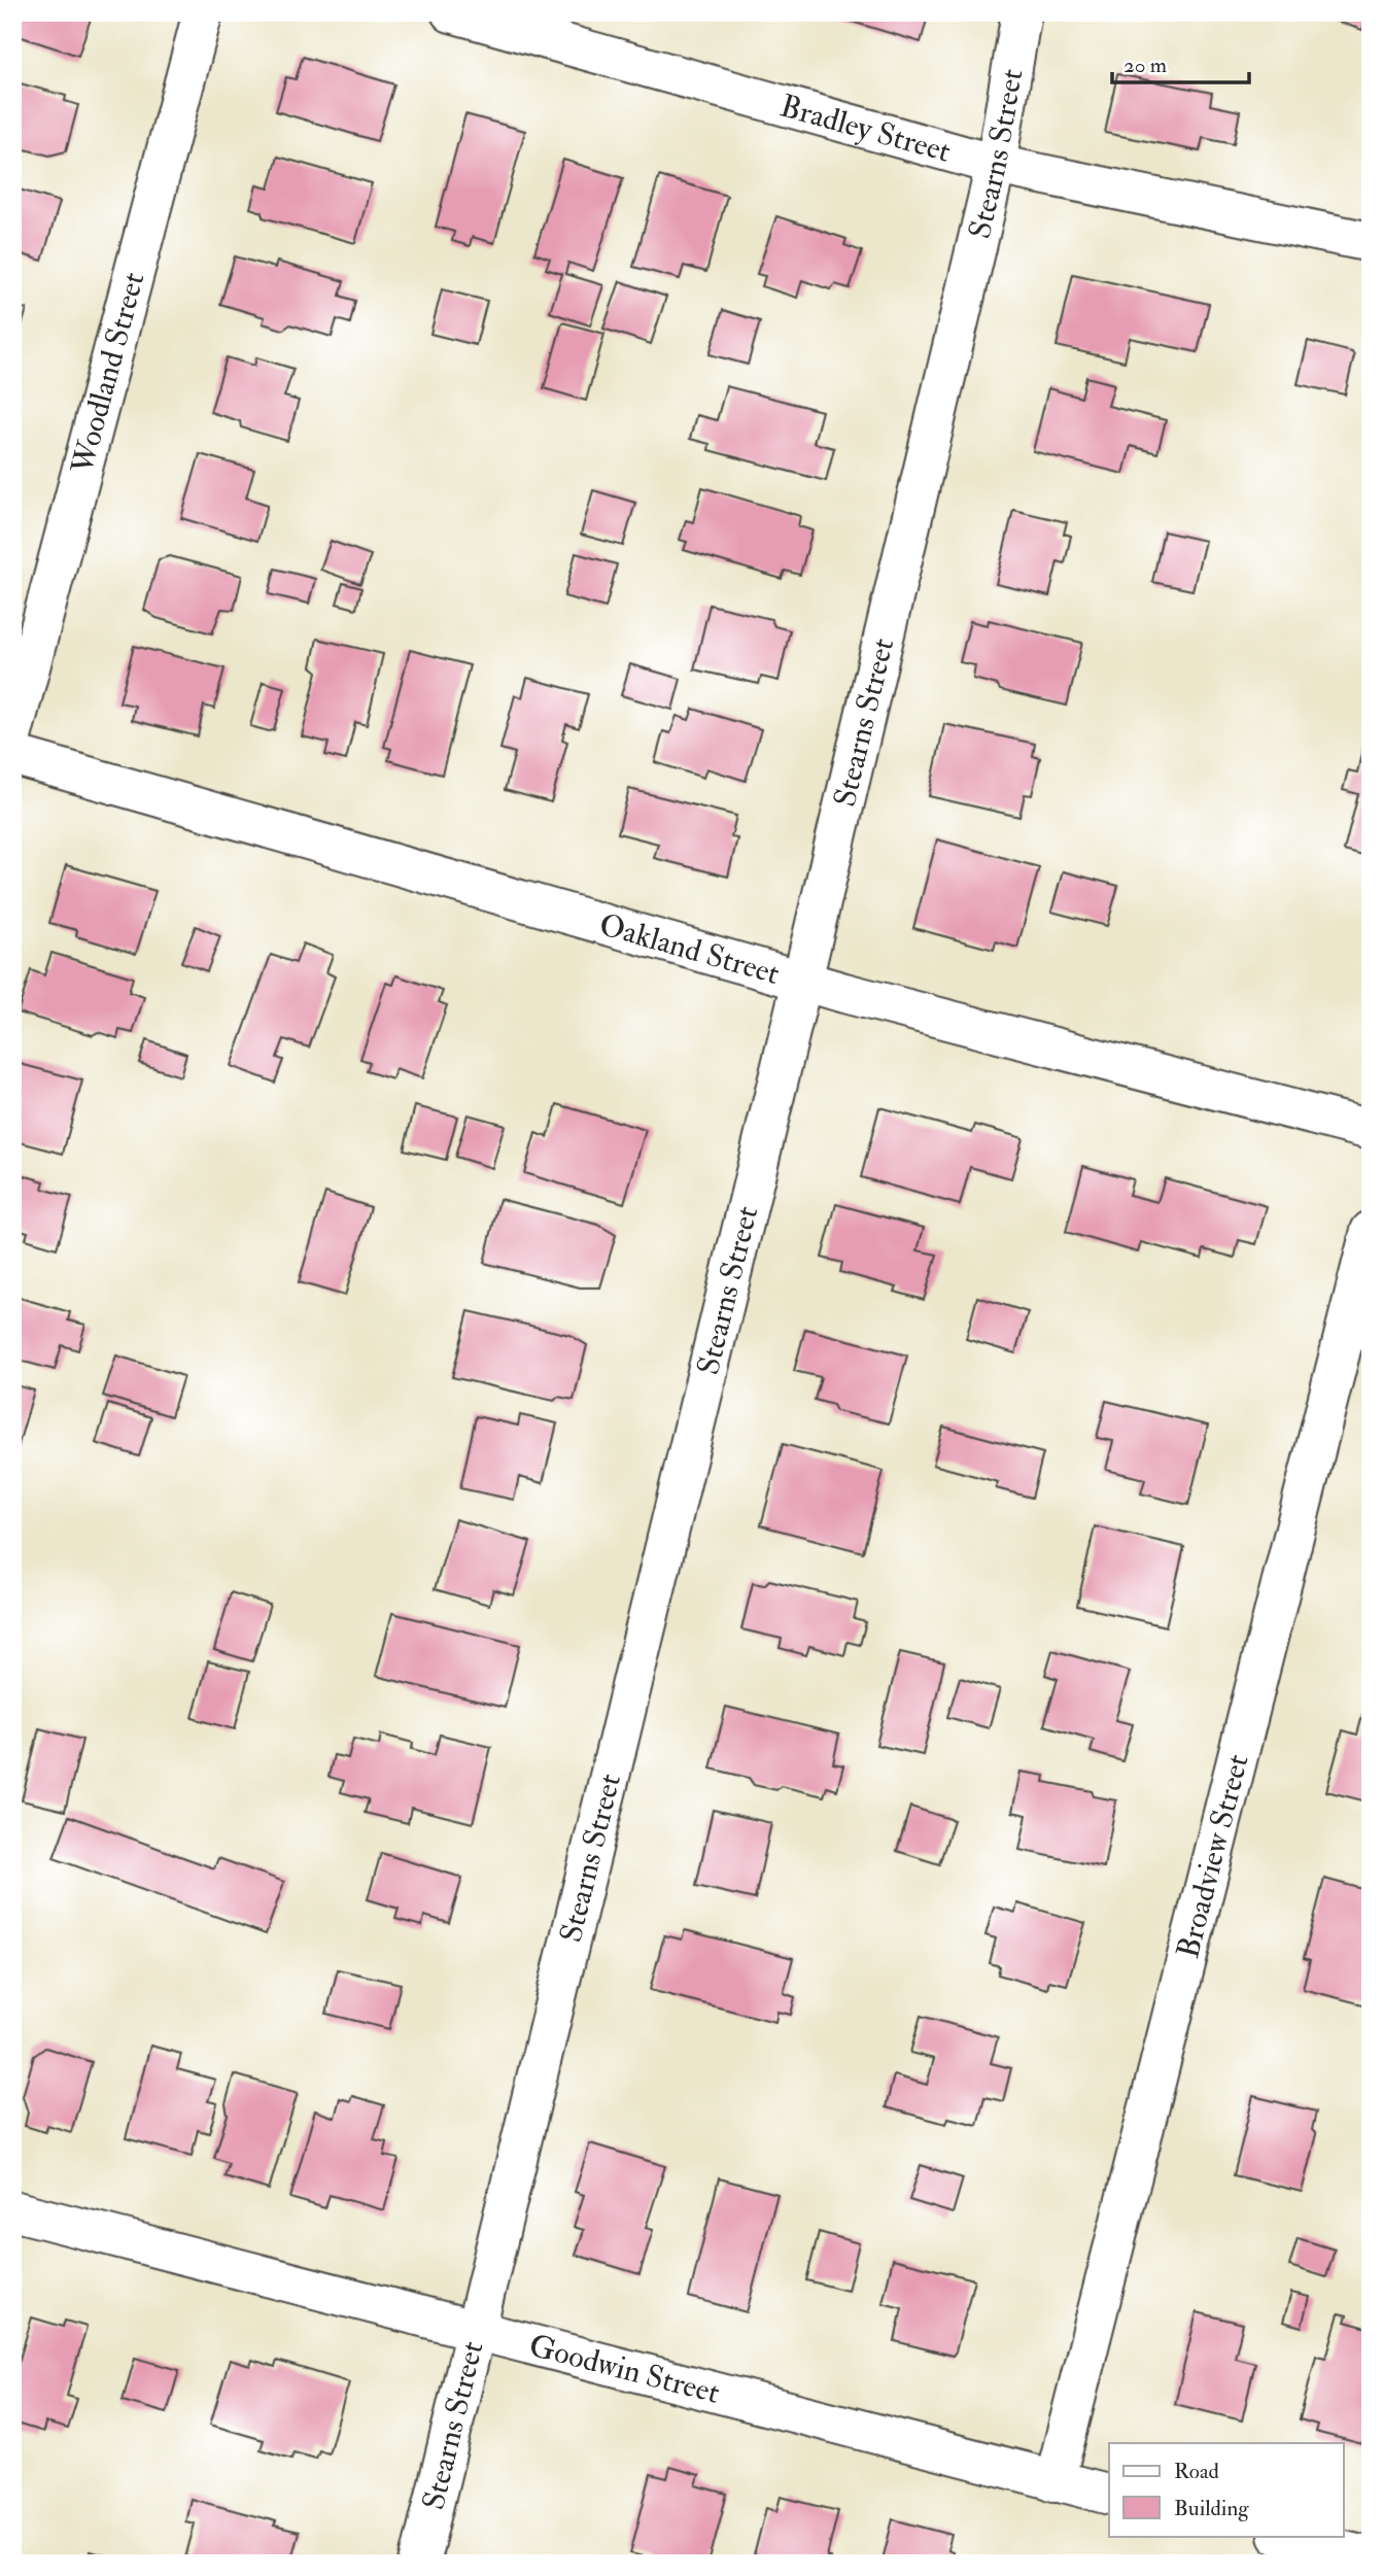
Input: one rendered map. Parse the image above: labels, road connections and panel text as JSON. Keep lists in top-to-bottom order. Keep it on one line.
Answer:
{"streets":{"street":["Bradley Street","Stearns Street","Woodland Street","Oakland Street","Broadview Street","Goodwin Street"]},"crossings":[["Bradley Street","Stearns Street"],["Stearns Street","Oakland Street"],["Stearns Street","Goodwin Street"],["Broadview Street","Goodwin Street"]],"legend":["Road","Building"],"scale_bar":"20 m"}
